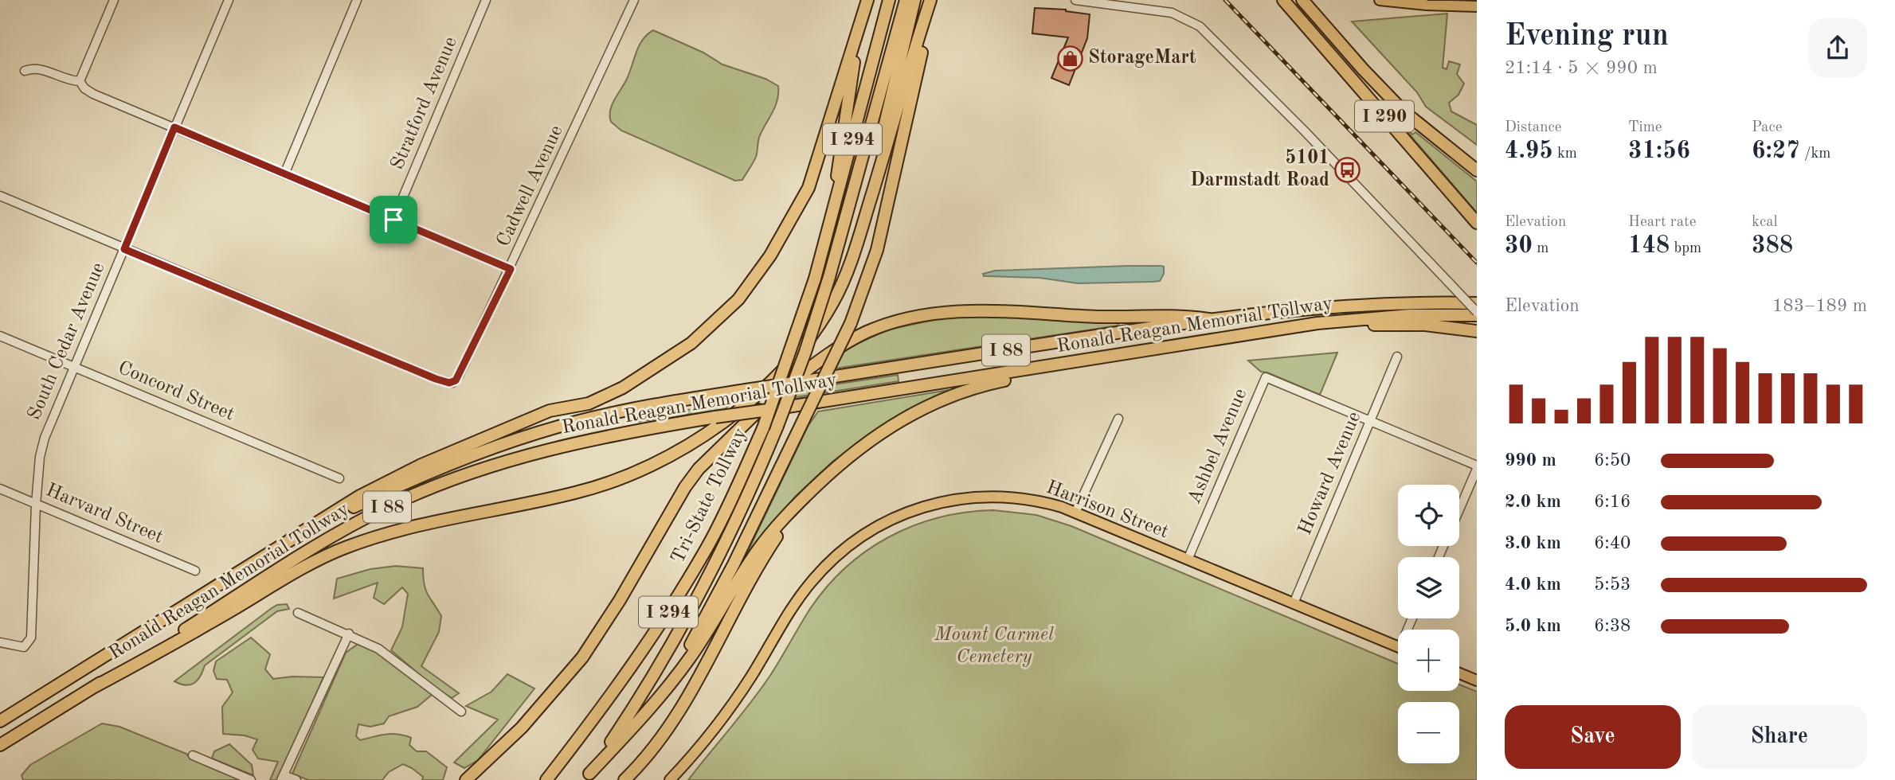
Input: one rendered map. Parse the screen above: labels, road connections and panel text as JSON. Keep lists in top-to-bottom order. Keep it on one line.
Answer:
{"streets":{"highway":["I 290","I 294","Ronald Reagan Memorial Tollway","I 88","Tri-State Tollway"],"main road":["Harrison Street"],"street":["Stratford Avenue","Cadwell Avenue","South Cedar Avenue","Concord Street","Ashbel Avenue","Howard Avenue","Harvard Street"]},"crossings":[["Cadwell Avenue","South Cedar Avenue"],["South Cedar Avenue","Concord Street"],["South Cedar Avenue","Harvard Street"],["Ashbel Avenue","Howard Avenue"],["Ashbel Avenue","Harrison Street"],["Howard Avenue","Harrison Street"]],"parks":["Mount Carmel Cemetery"],"places":{"shop":["StorageMart"],"bus stop":["5101 Darmstadt Road"]},"page":{"heading":["Evening run","21:14 · 5 × 990 m"],"stats":[["Distance","4.95 km"],["Time","31:56"],["Pace","6:27 /km"],["Elevation","30 m"],["Heart rate","148 bpm"],["kcal","388"]],"chart":["Elevation","183–189 m"],"list":[{"name":"990 m","note":"6:50"},{"name":"2.0 km","note":"6:16"},{"name":"3.0 km","note":"6:40"},{"name":"4.0 km","note":"5:53"},{"name":"5.0 km","note":"6:38"}],"map_buttons":["+","−"],"buttons":["Save","Share"]}}
